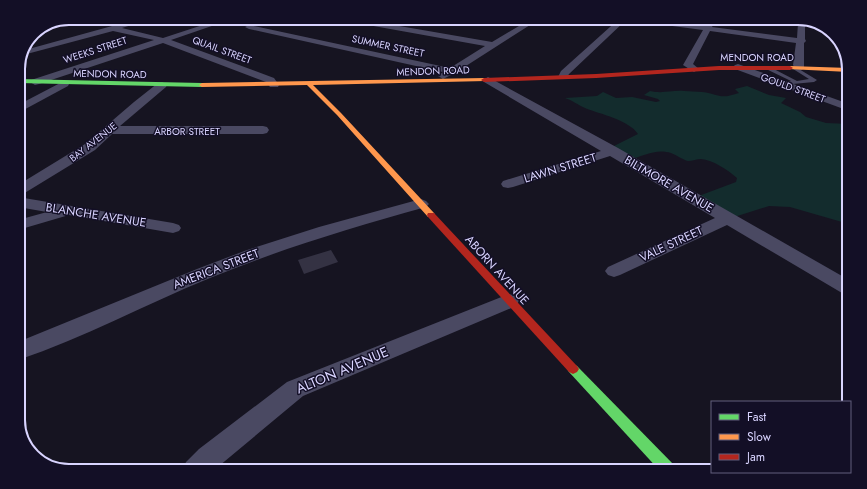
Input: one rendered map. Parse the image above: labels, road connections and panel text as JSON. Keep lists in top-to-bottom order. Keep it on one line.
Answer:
{"streets":{"main road":["MENDON ROAD","ABORN AVENUE"],"street":["SUMMER STREET","WEEKS STREET","QUAIL STREET","GOULD STREET","ARBOR STREET","BAY AVENUE","LAWN STREET","BILTMORE AVENUE","BLANCHE AVENUE","VALE STREET","AMERICA STREET","ALTON AVENUE"]},"crossings":[["WEEKS STREET","QUAIL STREET"],["WEEKS STREET","MENDON ROAD"],["QUAIL STREET","MENDON ROAD"],["MENDON ROAD","GOULD STREET"],["MENDON ROAD","BAY AVENUE"],["MENDON ROAD","BILTMORE AVENUE"],["MENDON ROAD","ABORN AVENUE"],["ARBOR STREET","BAY AVENUE"],["LAWN STREET","BILTMORE AVENUE"],["BILTMORE AVENUE","VALE STREET"],["AMERICA STREET","ABORN AVENUE"],["ABORN AVENUE","ALTON AVENUE"]],"legend":["Fast","Slow","Jam"]}
